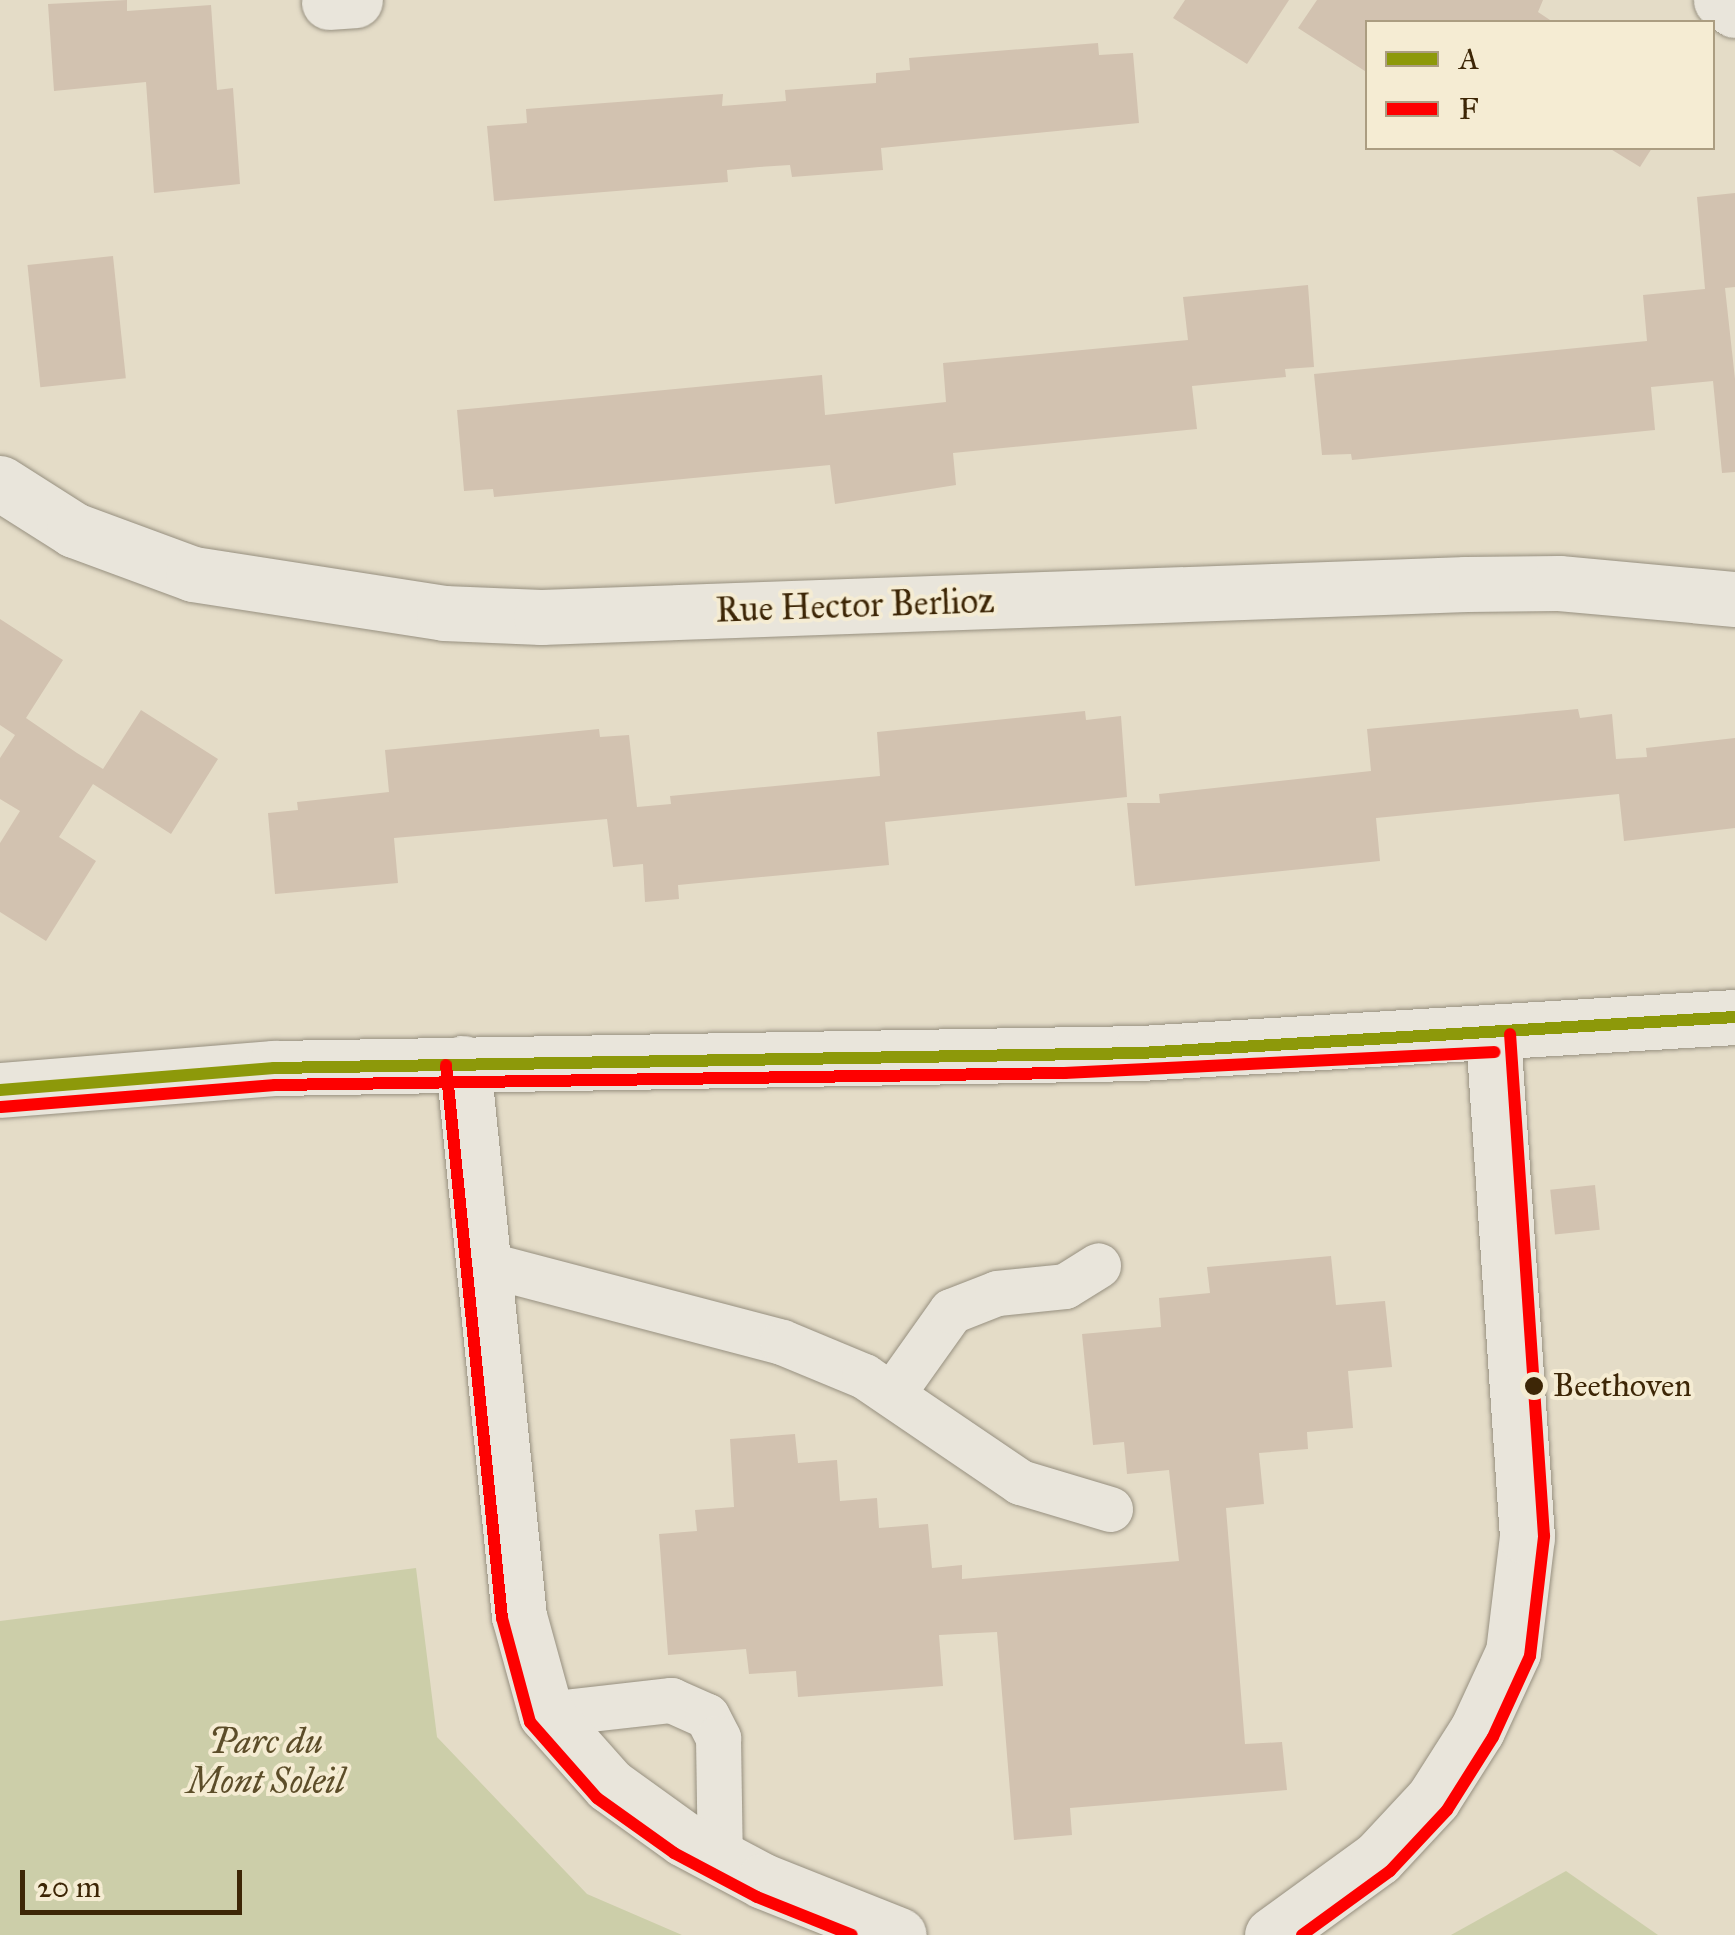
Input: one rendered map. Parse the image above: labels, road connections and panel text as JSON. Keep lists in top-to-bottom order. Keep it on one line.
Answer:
{"streets":{"street":["Rue Hector Berlioz"]},"parks":["Parc du Mont Soleil"],"places":["Beethoven"],"lines":["transit line A","transit line F"],"legend":["A","F"],"scale_bar":"20 m"}
